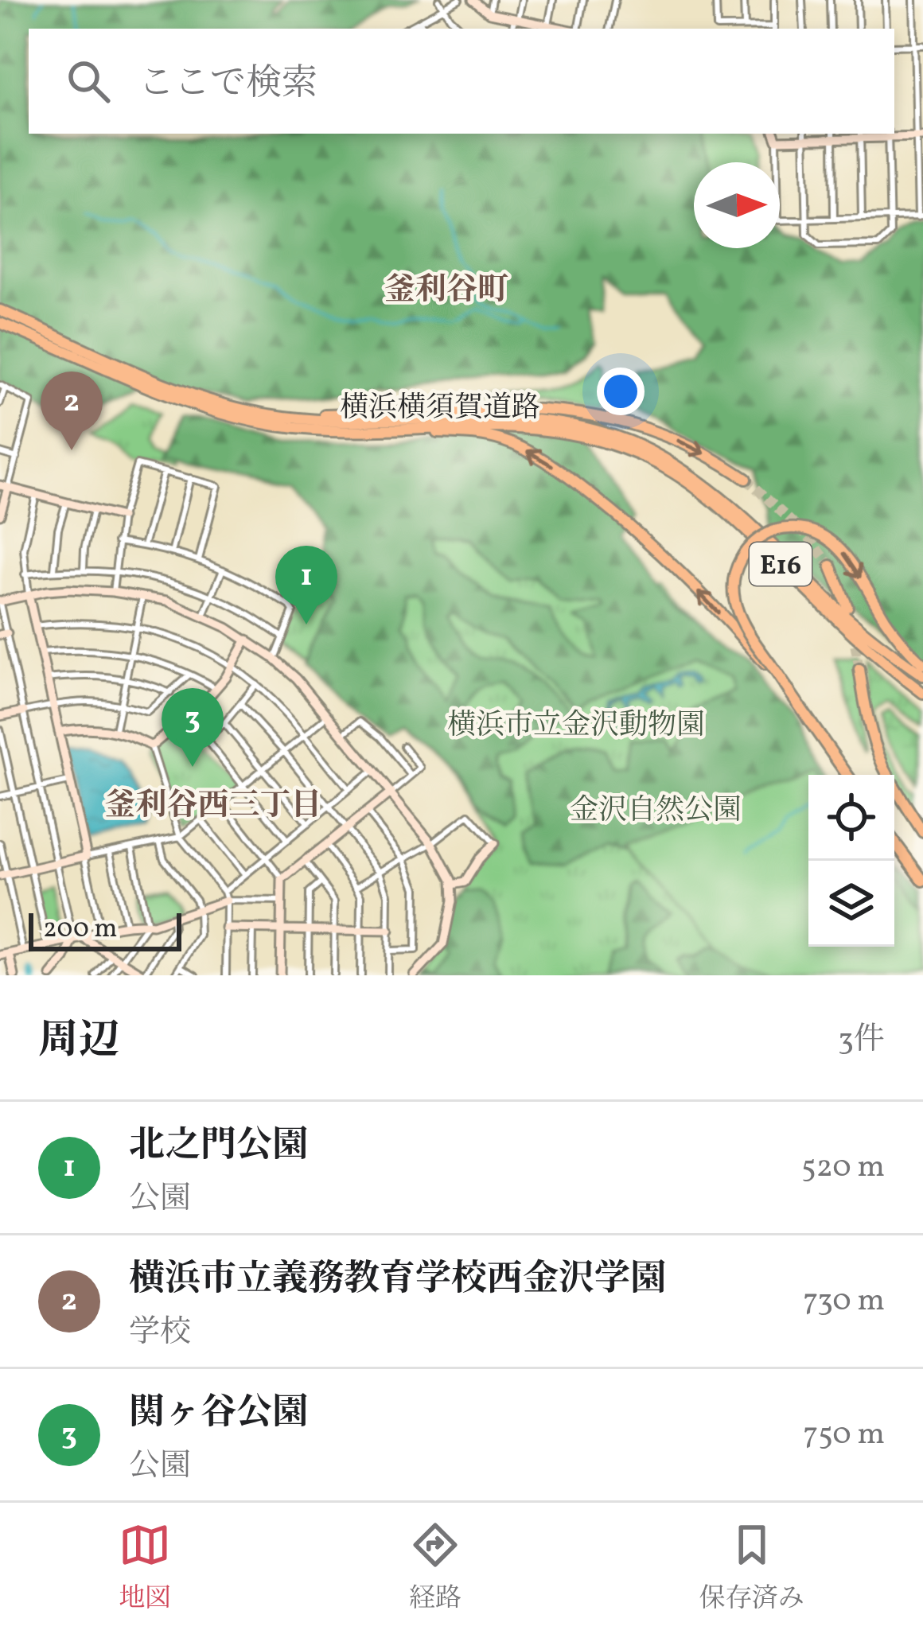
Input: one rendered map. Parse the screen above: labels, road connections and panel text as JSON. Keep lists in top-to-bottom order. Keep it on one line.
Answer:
{"streets":{"highway":["横浜横須賀道路","E16"]},"crossings":[["横浜横須賀道路","E16"]],"districts":["釜利谷町","釜利谷西三丁目"],"parks":["横浜市立金沢動物園","金沢自然公園"],"scale_bar":"200 m","north":"right","page":{"search":"ここで検索","pins":["2","1","3"],"scale":"200 m","heading":["周辺","3件"],"list":[{"mark":"1","name":"北之門公園","note":"公園","value":"520 m"},{"mark":"2","name":"横浜市立義務教育学校西金沢学園","note":"学校","value":"730 m"},{"mark":"3","name":"関ヶ谷公園","note":"公園","value":"750 m"}],"nav":["地図","経路","保存済み"]}}
